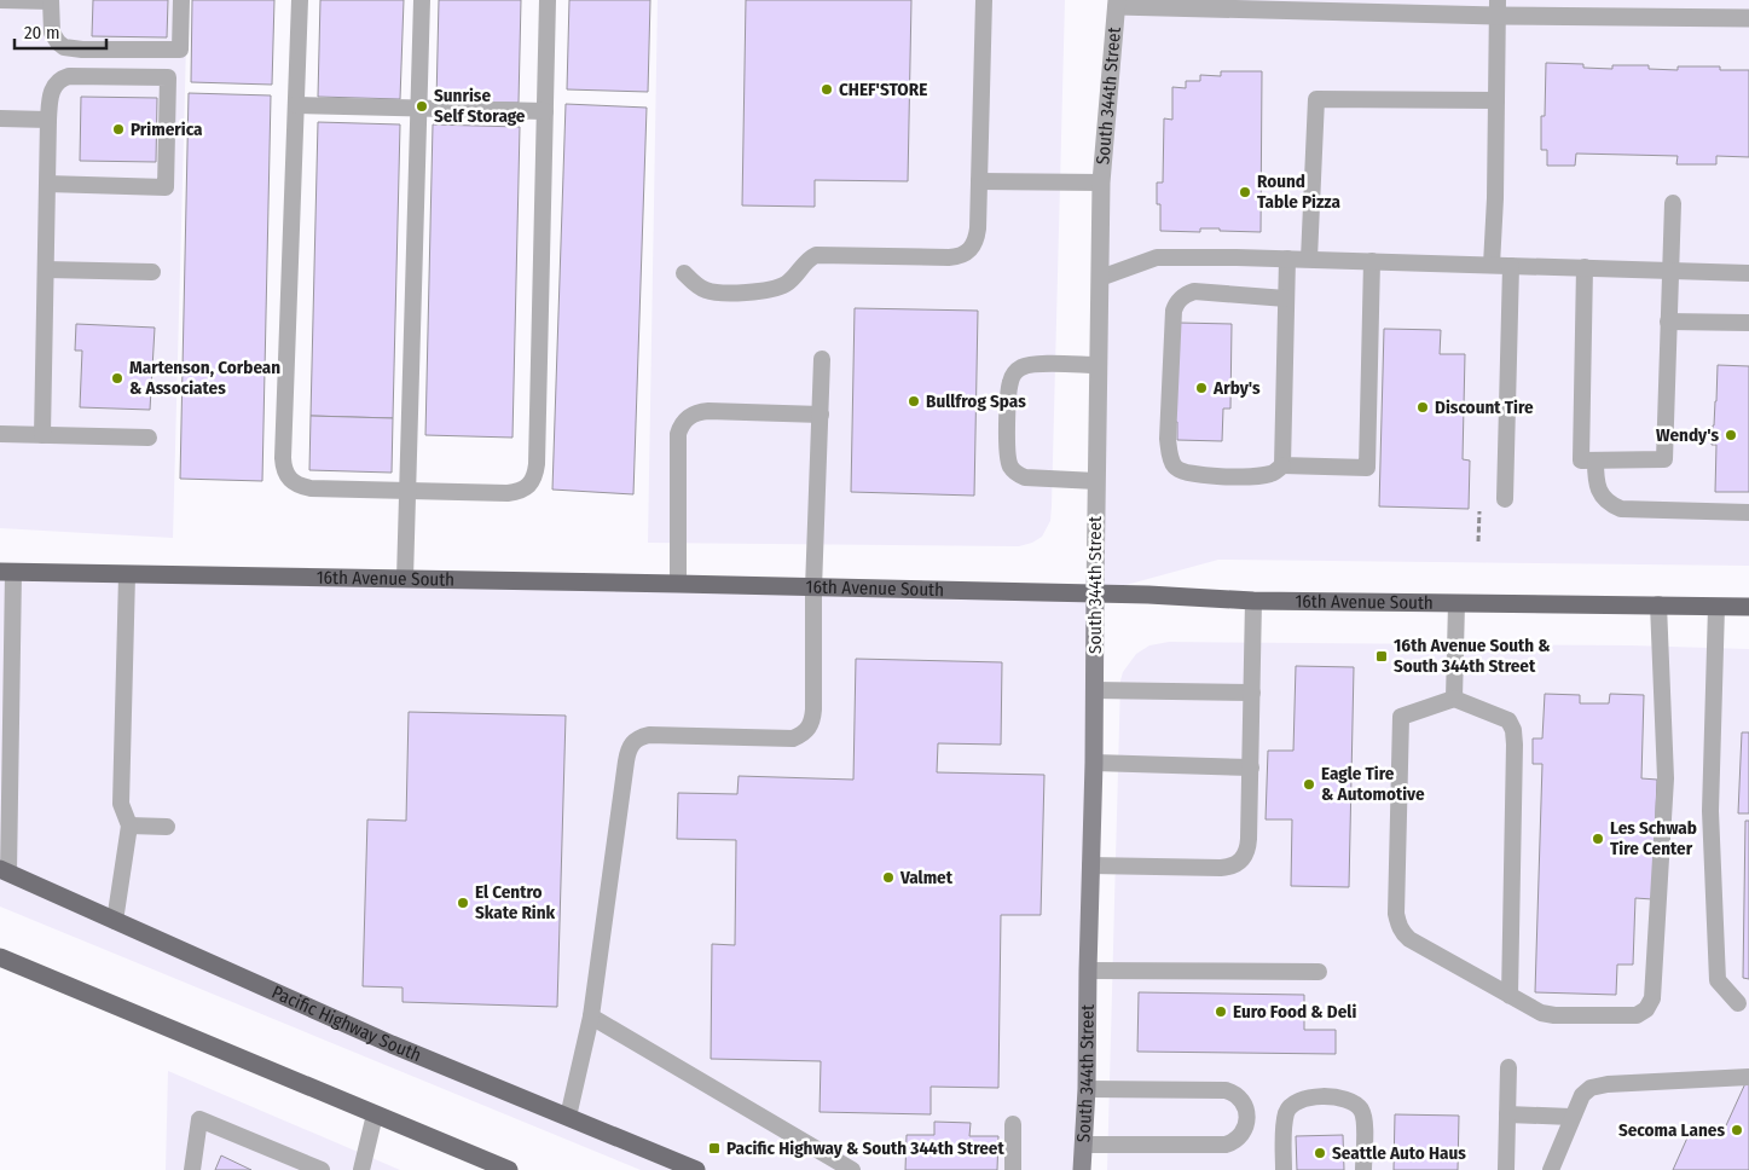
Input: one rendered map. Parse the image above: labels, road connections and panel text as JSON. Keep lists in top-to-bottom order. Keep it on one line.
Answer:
{"streets":{"main road":["16th Avenue South","Pacific Highway South"],"street":["South 344th Street"]},"crossings":[["South 344th Street","16th Avenue South"]],"places":{"other":["CHEF'STORE","Sunrise Self Storage","Primerica","Round Table Pizza","Martenson, Corbean & Associates","Arby's","Bullfrog Spas","Discount Tire","Wendy's","Eagle Tire & Automotive","Les Schwab Tire Center","Valmet","El Centro Skate Rink","Euro Food & Deli","Secoma Lanes","Seattle Auto Haus"],"transit":["16th Avenue South & South 344th Street","Pacific Highway & South 344th Street"]},"scale_bar":"20 m"}
